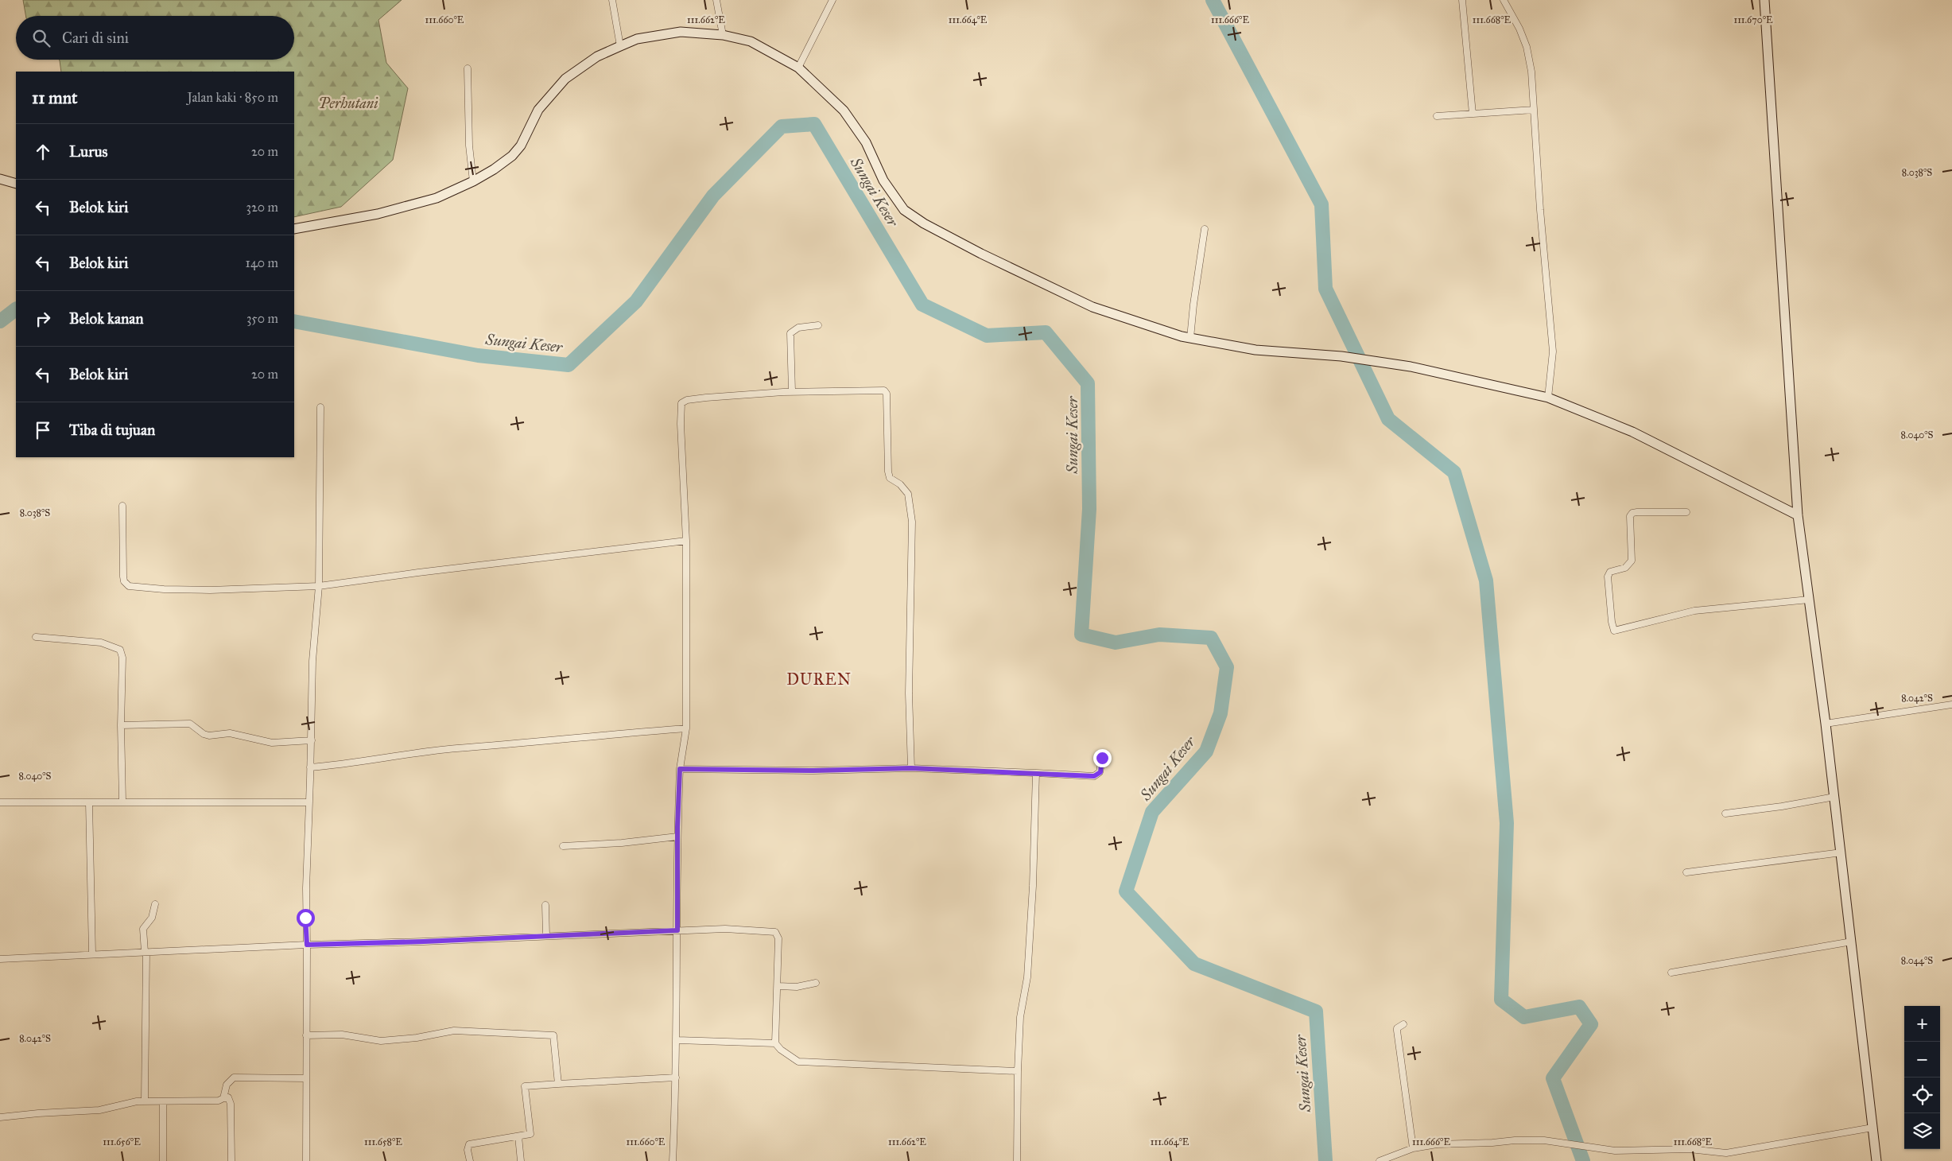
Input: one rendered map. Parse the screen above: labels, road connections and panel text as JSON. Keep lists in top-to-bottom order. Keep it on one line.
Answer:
{"districts":["DUREN"],"water":["Sungai Keser"],"parks":["Perhutani"],"page":{"search":"Cari di sini","heading":["11 mnt","Jalan kaki · 850 m"],"list":[["Lurus","20 m"],["Belok kiri","320 m"],["Belok kiri","140 m"],["Belok kanan","350 m"],["Belok kiri","20 m"],"Tiba di tujuan"],"map_buttons":["+","−"]},"coordinates":["111.666°E","111.668°E","111.670°E","111.660°E","111.662°E","111.664°E","8.038°S","8.040°S","8.042°S","8.044°S","111.656°E","111.658°E"]}
